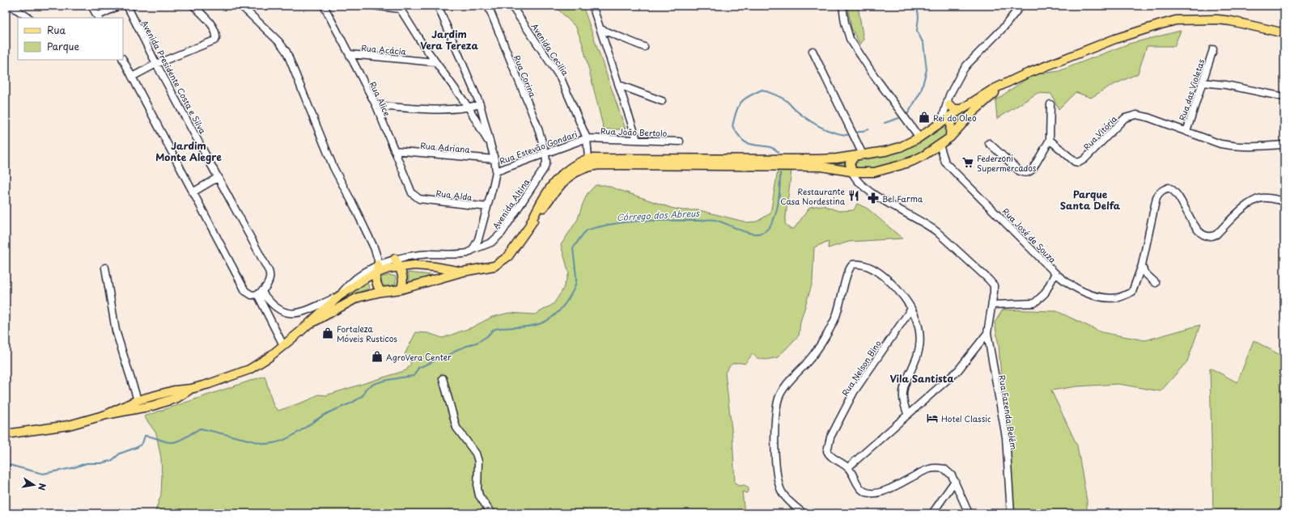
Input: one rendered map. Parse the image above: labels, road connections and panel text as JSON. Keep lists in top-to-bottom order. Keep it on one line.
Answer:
{"streets":{"street":["Rua Acácia","Avenida Cecilia","Rua Corina","Avenida Presidente Costa e Silva","Rua das Violetas","Rua Alice","Rua João Bertolo","Rua Vitória","Rua Adriana","Rua Estevão Gondari","Rua Alda","Avenida Altina","Rua José de Souza","Rua Nelson Bino","Rua Fazenda Belém"]},"crossings":[["Rua Acácia","Rua Alice"],["Avenida Cecilia","Rua João Bertolo"],["Avenida Cecilia","Rua Estevão Gondari"],["Rua Corina","Rua Estevão Gondari"],["Rua Corina","Avenida Altina"],["Rua das Violetas","Rua Vitória"],["Rua Alice","Rua Adriana"],["Rua Alice","Rua Alda"],["Rua João Bertolo","Rua Estevão Gondari"],["Rua Estevão Gondari","Avenida Altina"]],"districts":["Jardim Vera Tereza","Jardim Monte Alegre","Parque Santa Delfa","Vila Santista"],"water":["Córrego dos Abreus"],"places":{"shop":["Rei do Oleo","Fortaleza Móveis Rusticos","AgroVera Center"],"supermarket":["Federzoni Supermercados"],"restaurant":["Restaurante Casa Nordestina"],"pharmacy":["Bel Farma"],"hotel":["Hotel Classic"]},"legend":["Rua","Parque"],"north":"right"}
